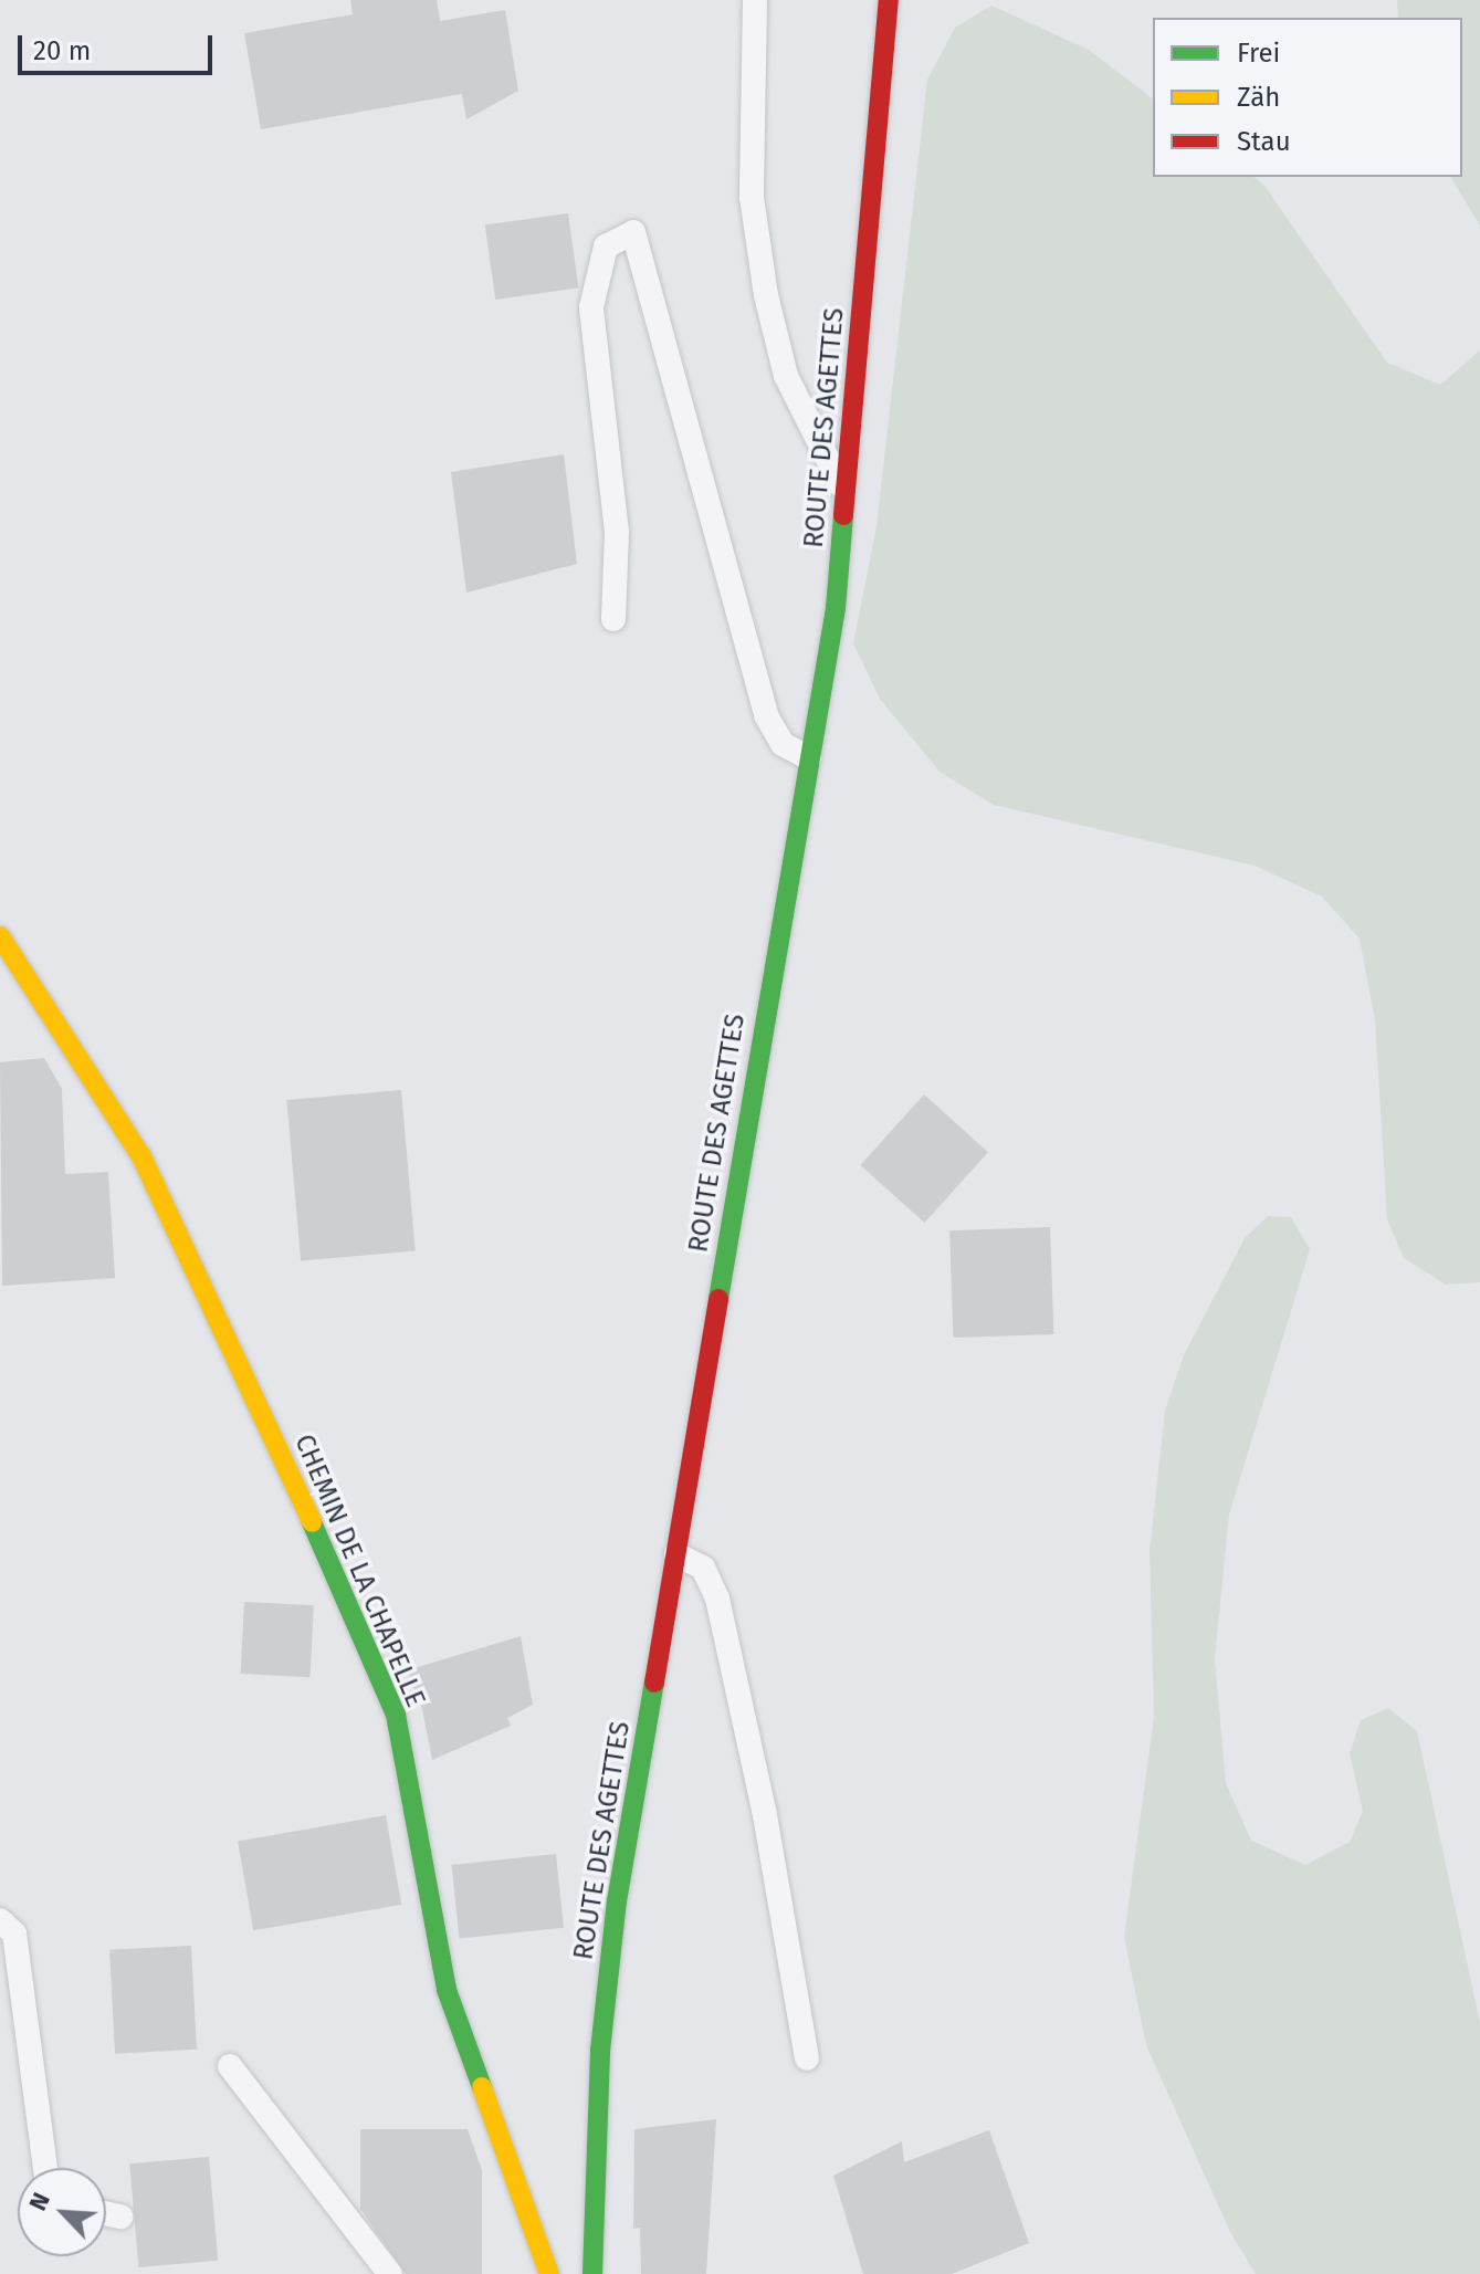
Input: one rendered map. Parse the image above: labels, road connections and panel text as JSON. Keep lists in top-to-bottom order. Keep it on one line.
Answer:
{"streets":{"street":["ROUTE DES AGETTES","CHEMIN DE LA CHAPELLE"]},"legend":["Frei","Zäh","Stau"],"scale_bar":"20 m","north":"top left"}
